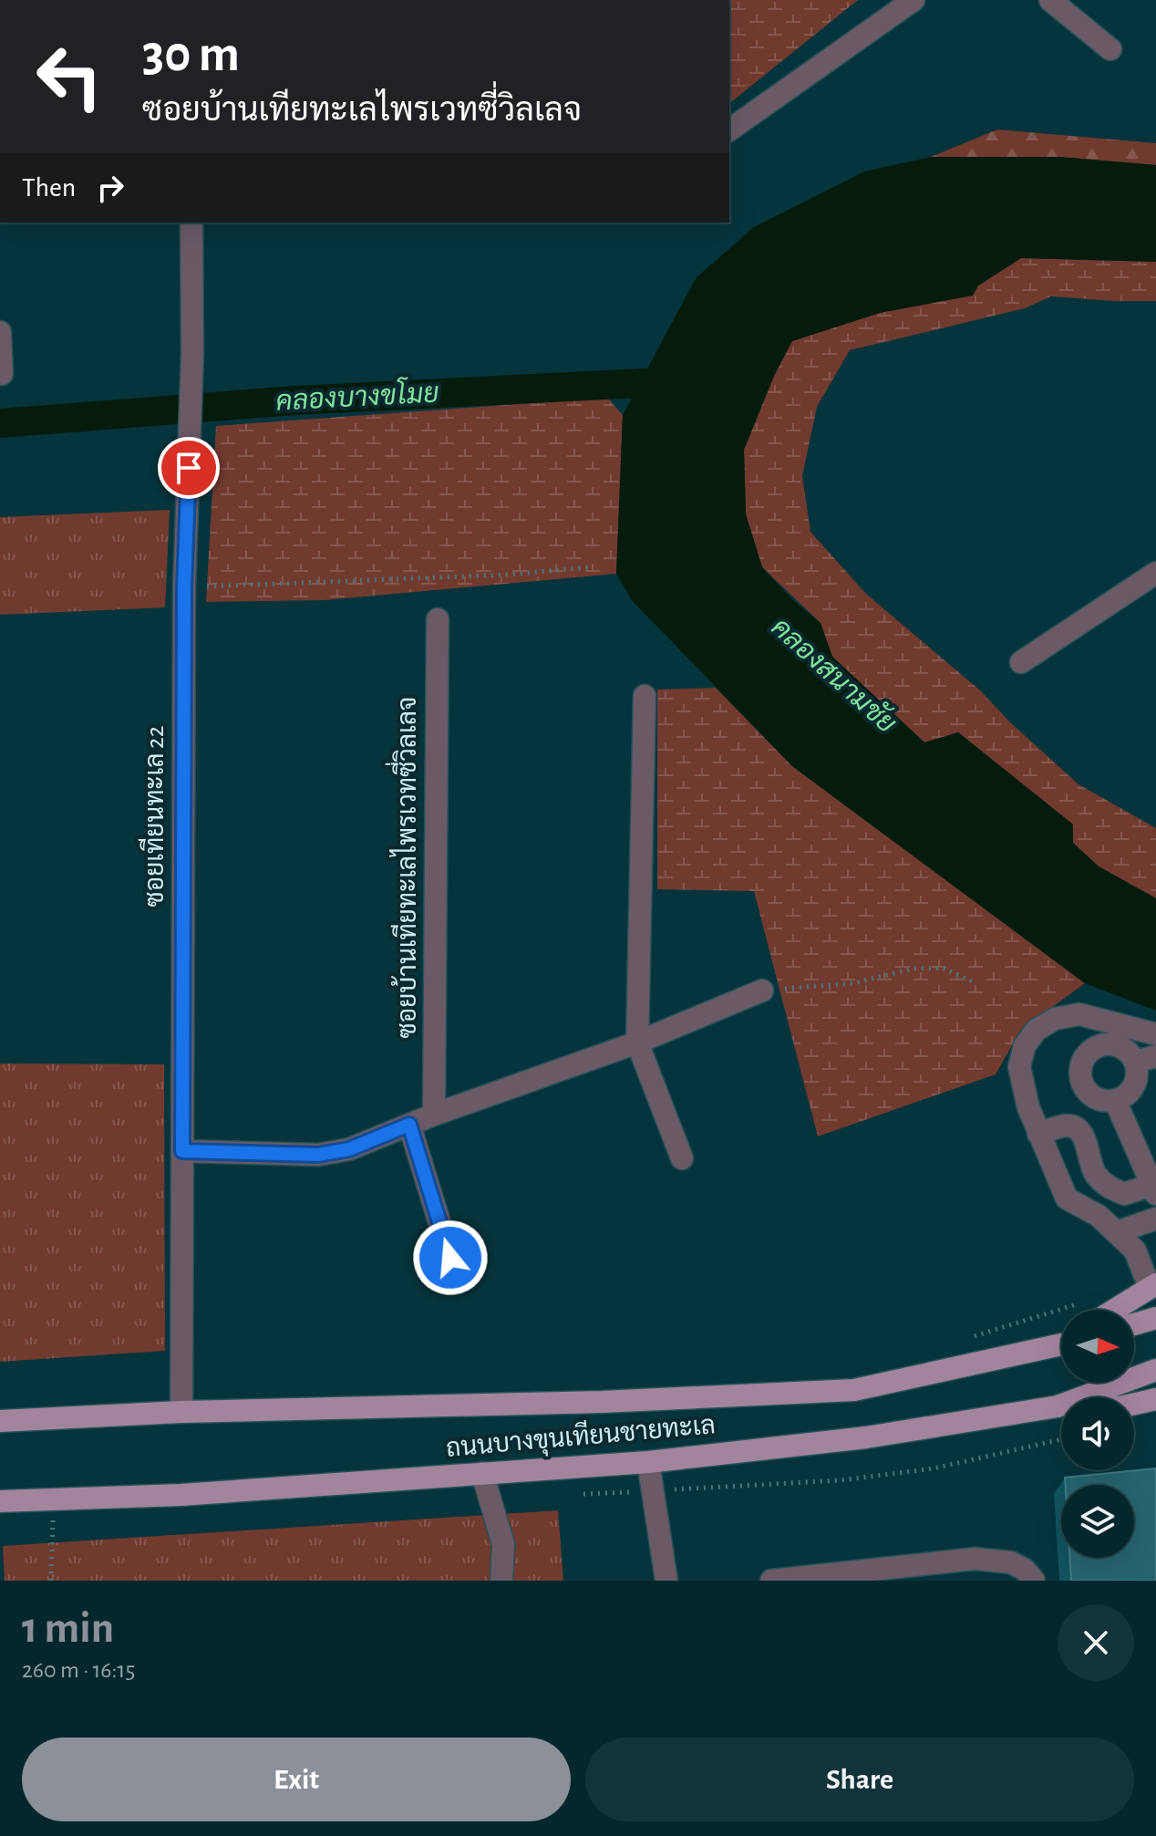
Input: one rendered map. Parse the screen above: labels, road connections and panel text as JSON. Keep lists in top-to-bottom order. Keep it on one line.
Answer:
{"streets":{"main road":["ถนนบางขุนเทียนชายทะเล"],"street":["ซอยเทียนทะเล 22","ซอยบ้านเทียทะเลไพรเวทซี่วิลเลจ"]},"crossings":[["ซอยเทียนทะเล 22","ถนนบางขุนเทียนชายทะเล"]],"water":["คลองบางขโมย","คลองสนามชัย"],"north":"right","page":{"turn":["30 m","ซอยบ้านเทียทะเลไพรเวทซี่วิลเลจ"],"then":"Then","heading":["1 min","260 m · 16:15"],"buttons":["Exit","Share"]}}
